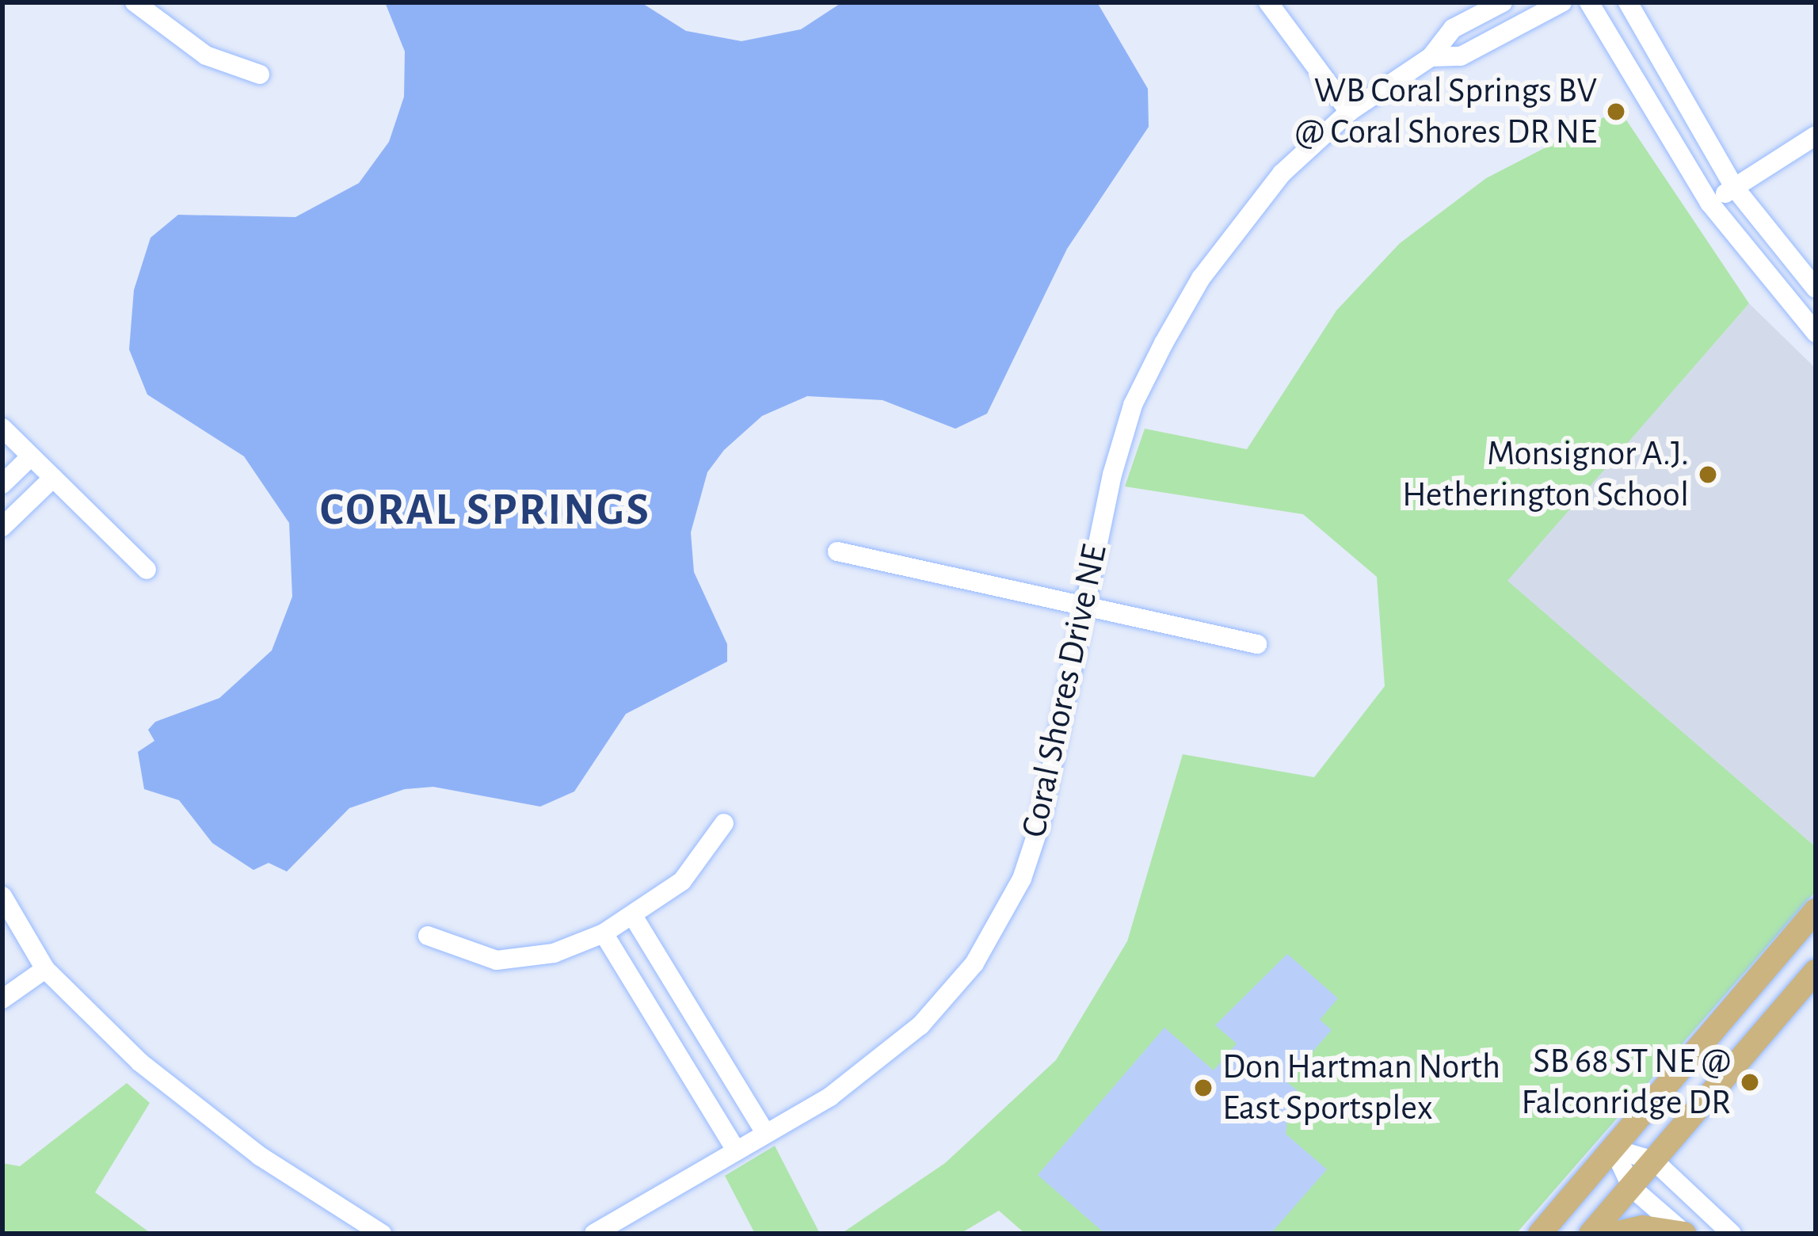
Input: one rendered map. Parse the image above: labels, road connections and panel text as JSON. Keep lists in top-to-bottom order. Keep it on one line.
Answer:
{"streets":{"street":["Coral Shores Drive NE"]},"districts":["CORAL SPRINGS"],"places":["WB Coral Springs BV @ Coral Shores DR NE","Monsignor A.J. Hetherington School","SB 68 ST NE @ Falconridge DR","Don Hartman North East Sportsplex"]}
